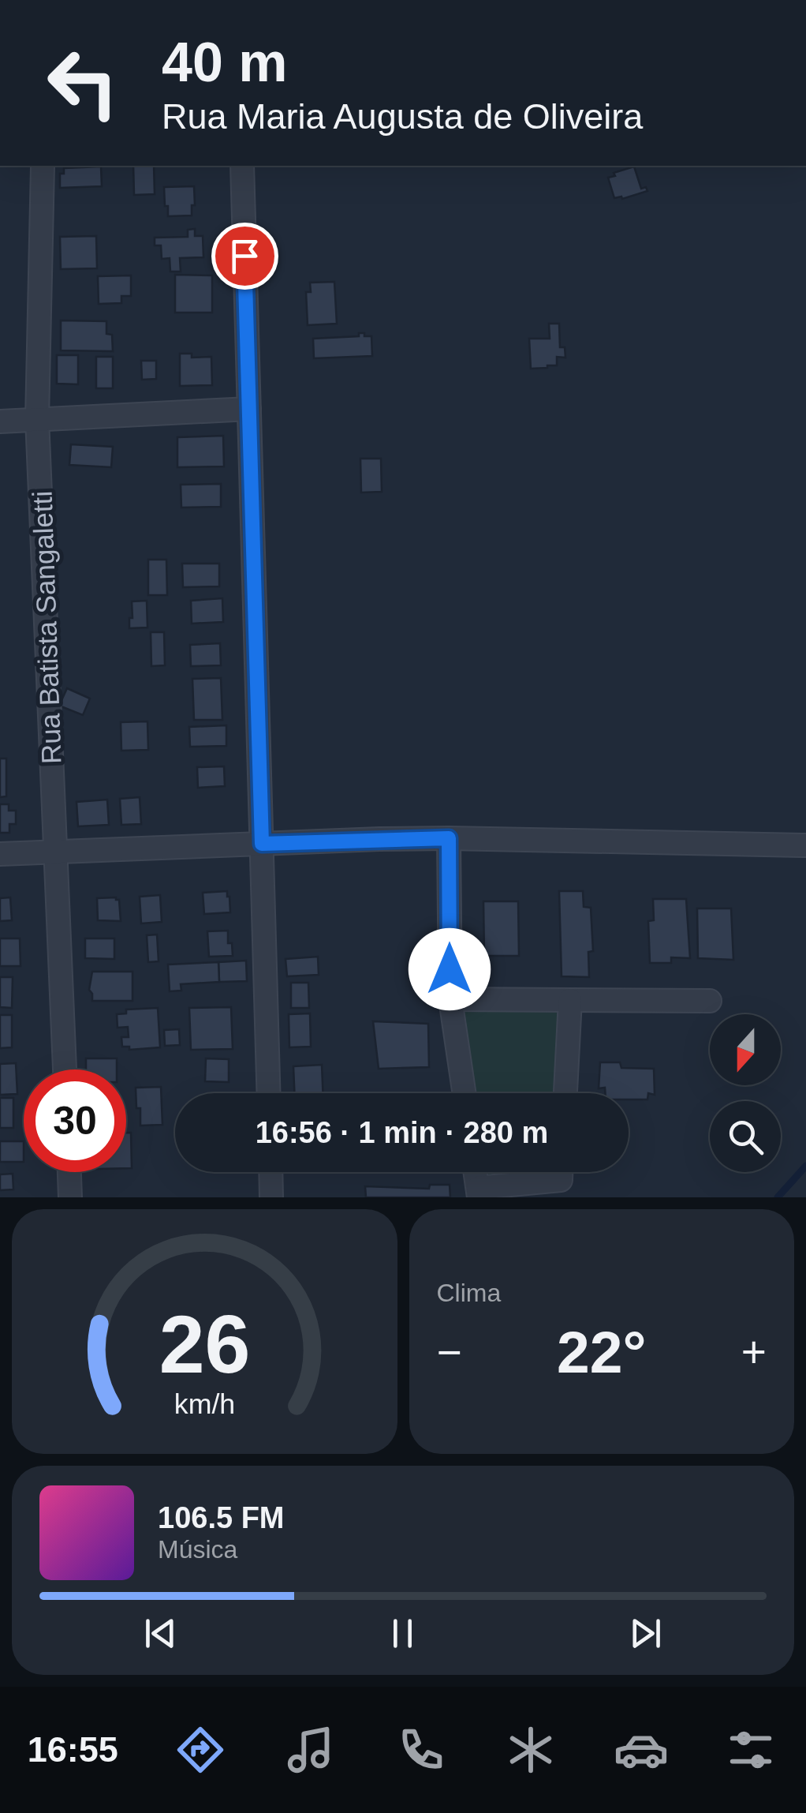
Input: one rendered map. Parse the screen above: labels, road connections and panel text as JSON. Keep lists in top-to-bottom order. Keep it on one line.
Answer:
{"streets":{"street":["Rua Batista Sangaletti"]},"north":"bottom","page":{"turn":["40 m","Rua Maria Augusta de Oliveira"],"limit":"30","trip":"16:56 · 1 min · 280 m","tile":"Clima","heat":["−","22°","+"],"song":["106.5 FM","Música"],"tabs":"16:55","gauge":["26","km/h"]}}
